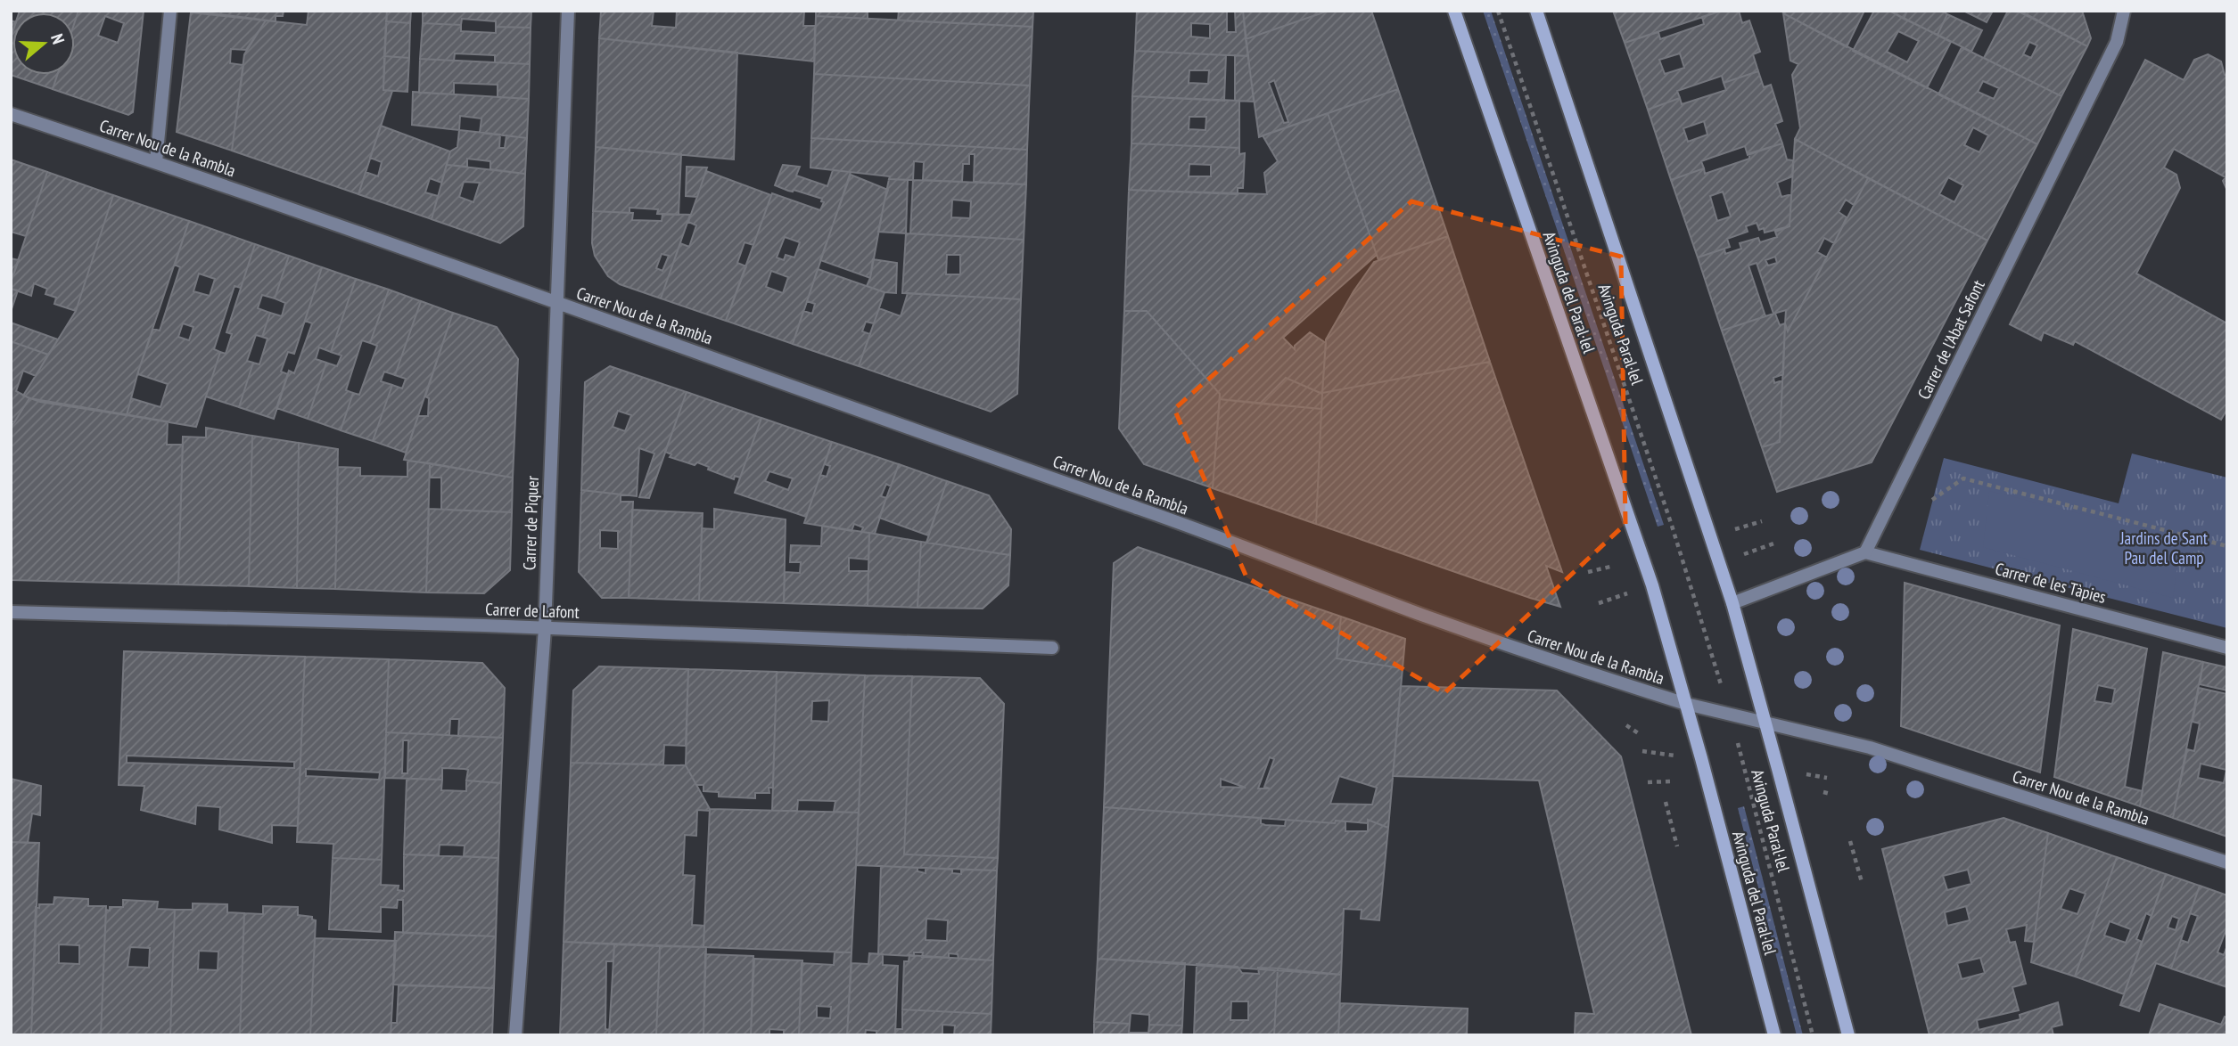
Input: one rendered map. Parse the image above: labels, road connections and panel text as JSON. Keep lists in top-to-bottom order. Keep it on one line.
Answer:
{"streets":{"main road":["Avinguda del Paral·lel"],"street":["Carrer Nou de la Rambla","Carrer de l'Abat Safont","Carrer de Piquer","Carrer de les Tàpies","Carrer de Lafont"],"path":["Avinguda Paral·lel"]},"crossings":[["Carrer Nou de la Rambla","Avinguda del Paral·lel"],["Carrer Nou de la Rambla","Carrer de Piquer"],["Avinguda del Paral·lel","Avinguda Paral·lel"],["Carrer de l'Abat Safont","Carrer de les Tàpies"],["Carrer de Piquer","Carrer de Lafont"]],"parks":["Jardins de Sant Pau del Camp"],"north":"right"}
